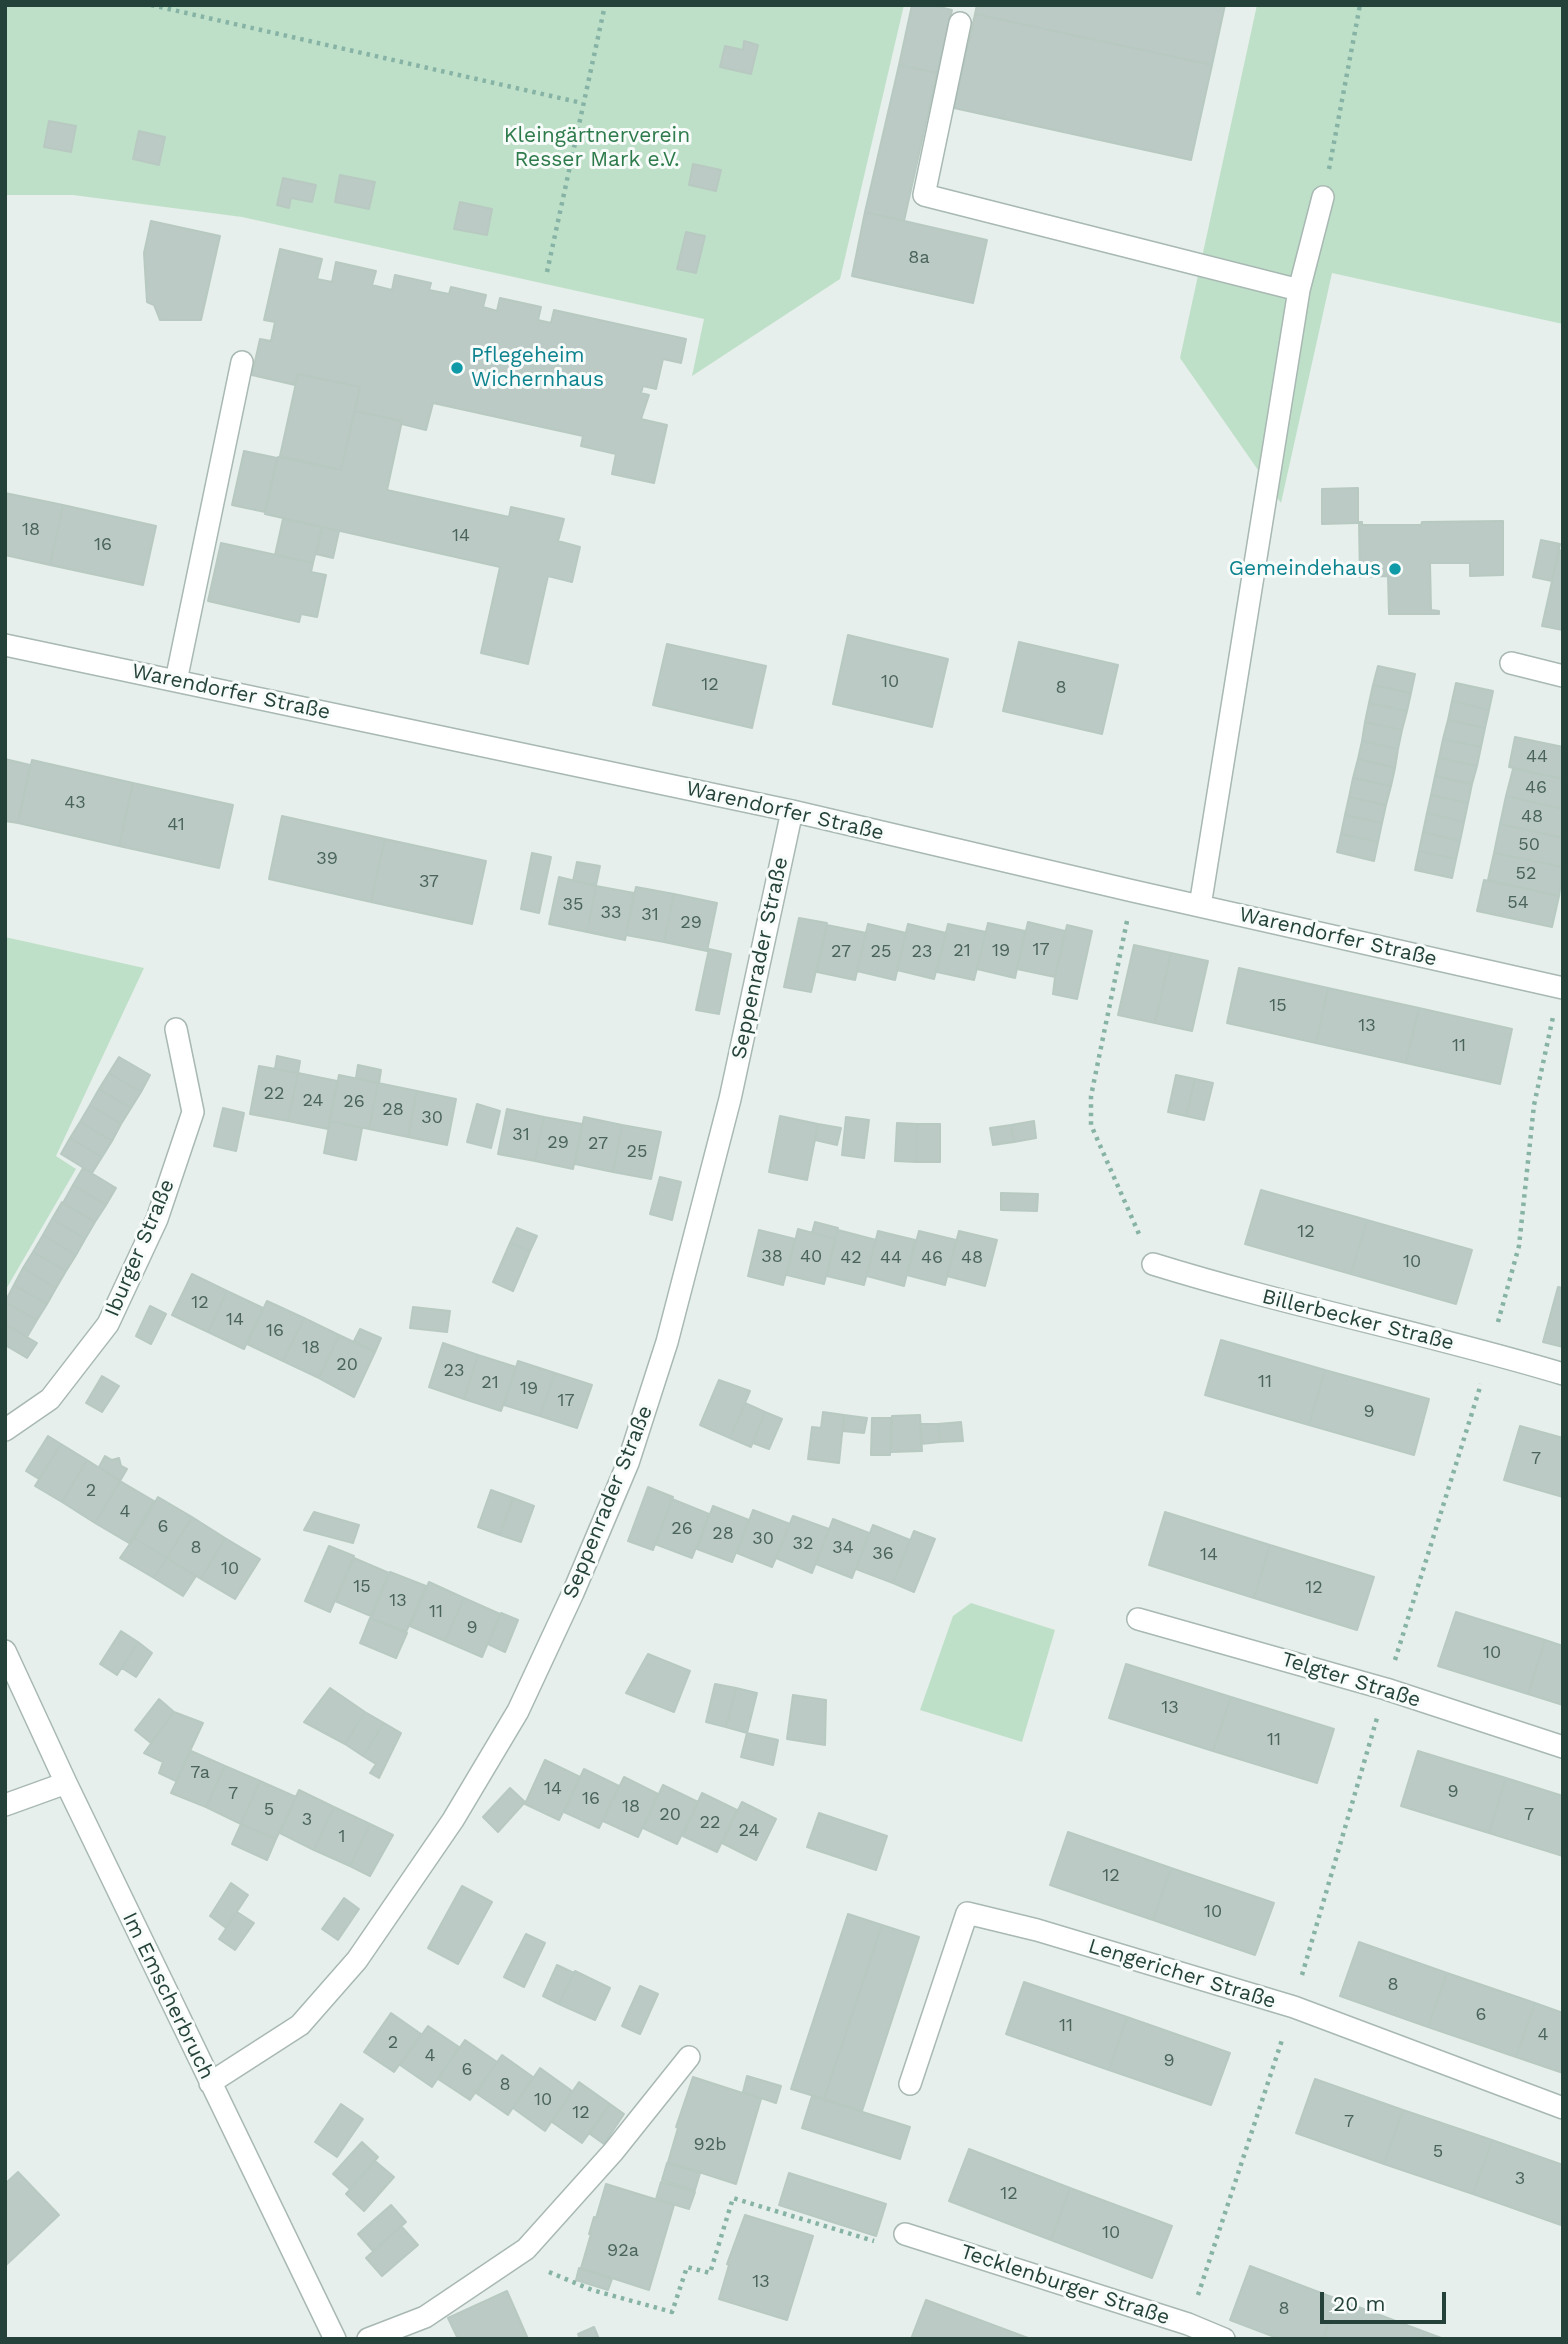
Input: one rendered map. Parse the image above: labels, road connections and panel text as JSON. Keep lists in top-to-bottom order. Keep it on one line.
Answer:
{"streets":{"street":["Warendorfer Straße","Seppenrader Straße","Iburger Straße","Billerbecker Straße","Telgter Straße","Lengericher Straße","Im Emscherbruch","Tecklenburger Straße"]},"crossings":[["Warendorfer Straße","Seppenrader Straße"],["Seppenrader Straße","Im Emscherbruch"]],"parks":["Kleingärtnerverein Resser Mark e.V."],"places":["Pflegeheim Wichernhaus","Gemeindehaus"],"house_numbers":["8a","18","14","16","10","12","8","44","46","43","48","41","50","39","52","37","54","35","33","31","29","17","21","19","27","25","23","15","13","11","22","24","26","28","30","31","29","27","25","12","38","40","42","44","46","48","10","12","14","16","18","20","23","11","21","19","17","9","7","2","4","6","26","28","30","32","8","34","36","14","10","15","12","13","11","9","10","13","11","7a","14","9","7","16","18","5","20","7","3","22","24","1","12","10","8","6","11","4","2","4","9","6","8","10","12","7","92b","5","3","12","10","92a","13","8"],"scale_bar":"20 m"}
